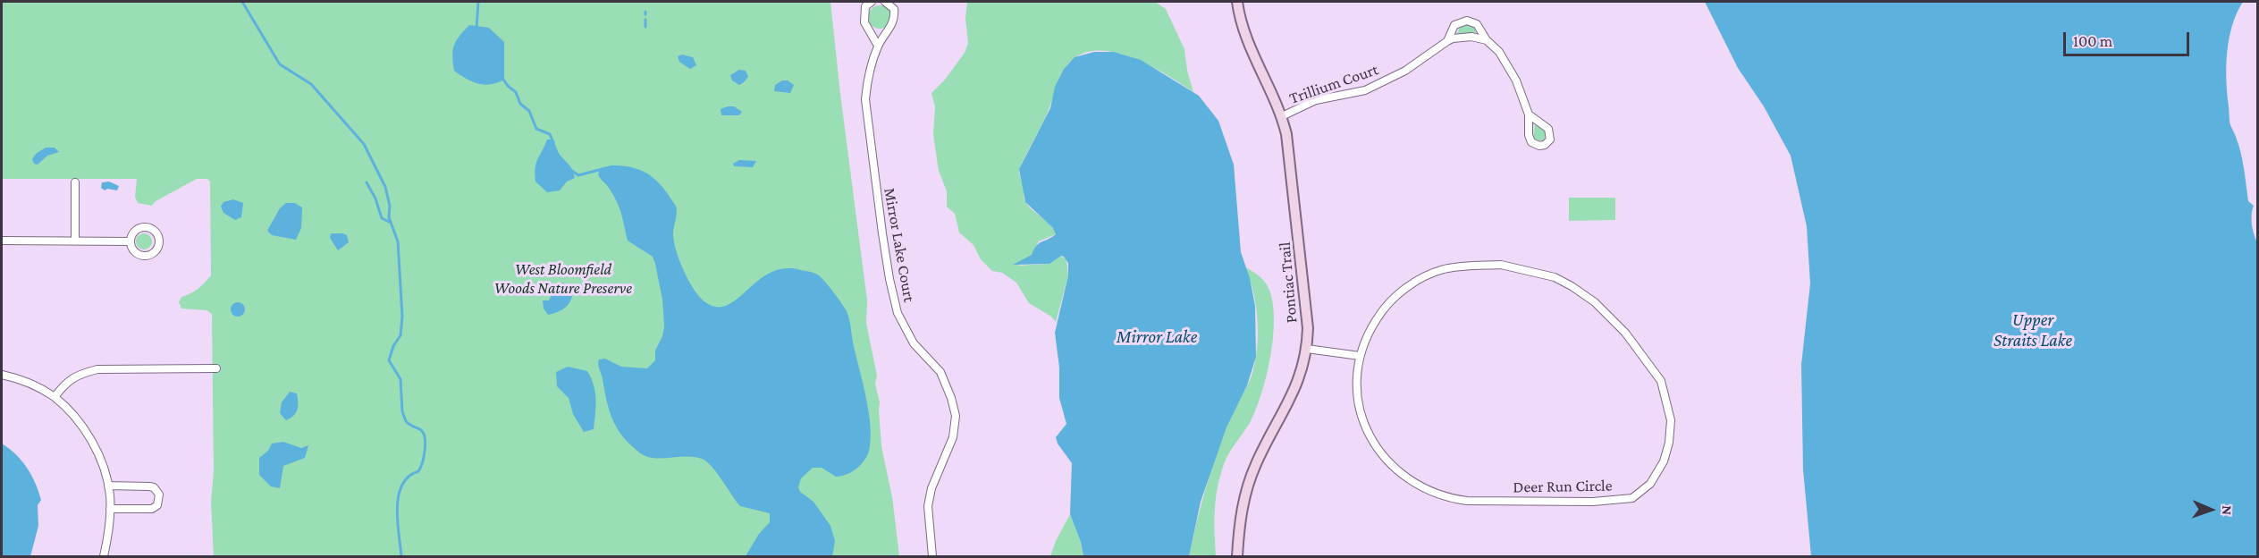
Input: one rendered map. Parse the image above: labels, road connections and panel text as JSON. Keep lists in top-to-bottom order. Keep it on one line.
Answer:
{"streets":{"main road":["Pontiac Trail"],"street":["Trillium Court","Mirror Lake Court","Deer Run Circle"]},"crossings":[["Trillium Court","Pontiac Trail"]],"water":["Upper Straits Lake","Mirror Lake"],"parks":["West Bloomfield Woods Nature Preserve"],"scale_bar":"100 m","north":"right"}
